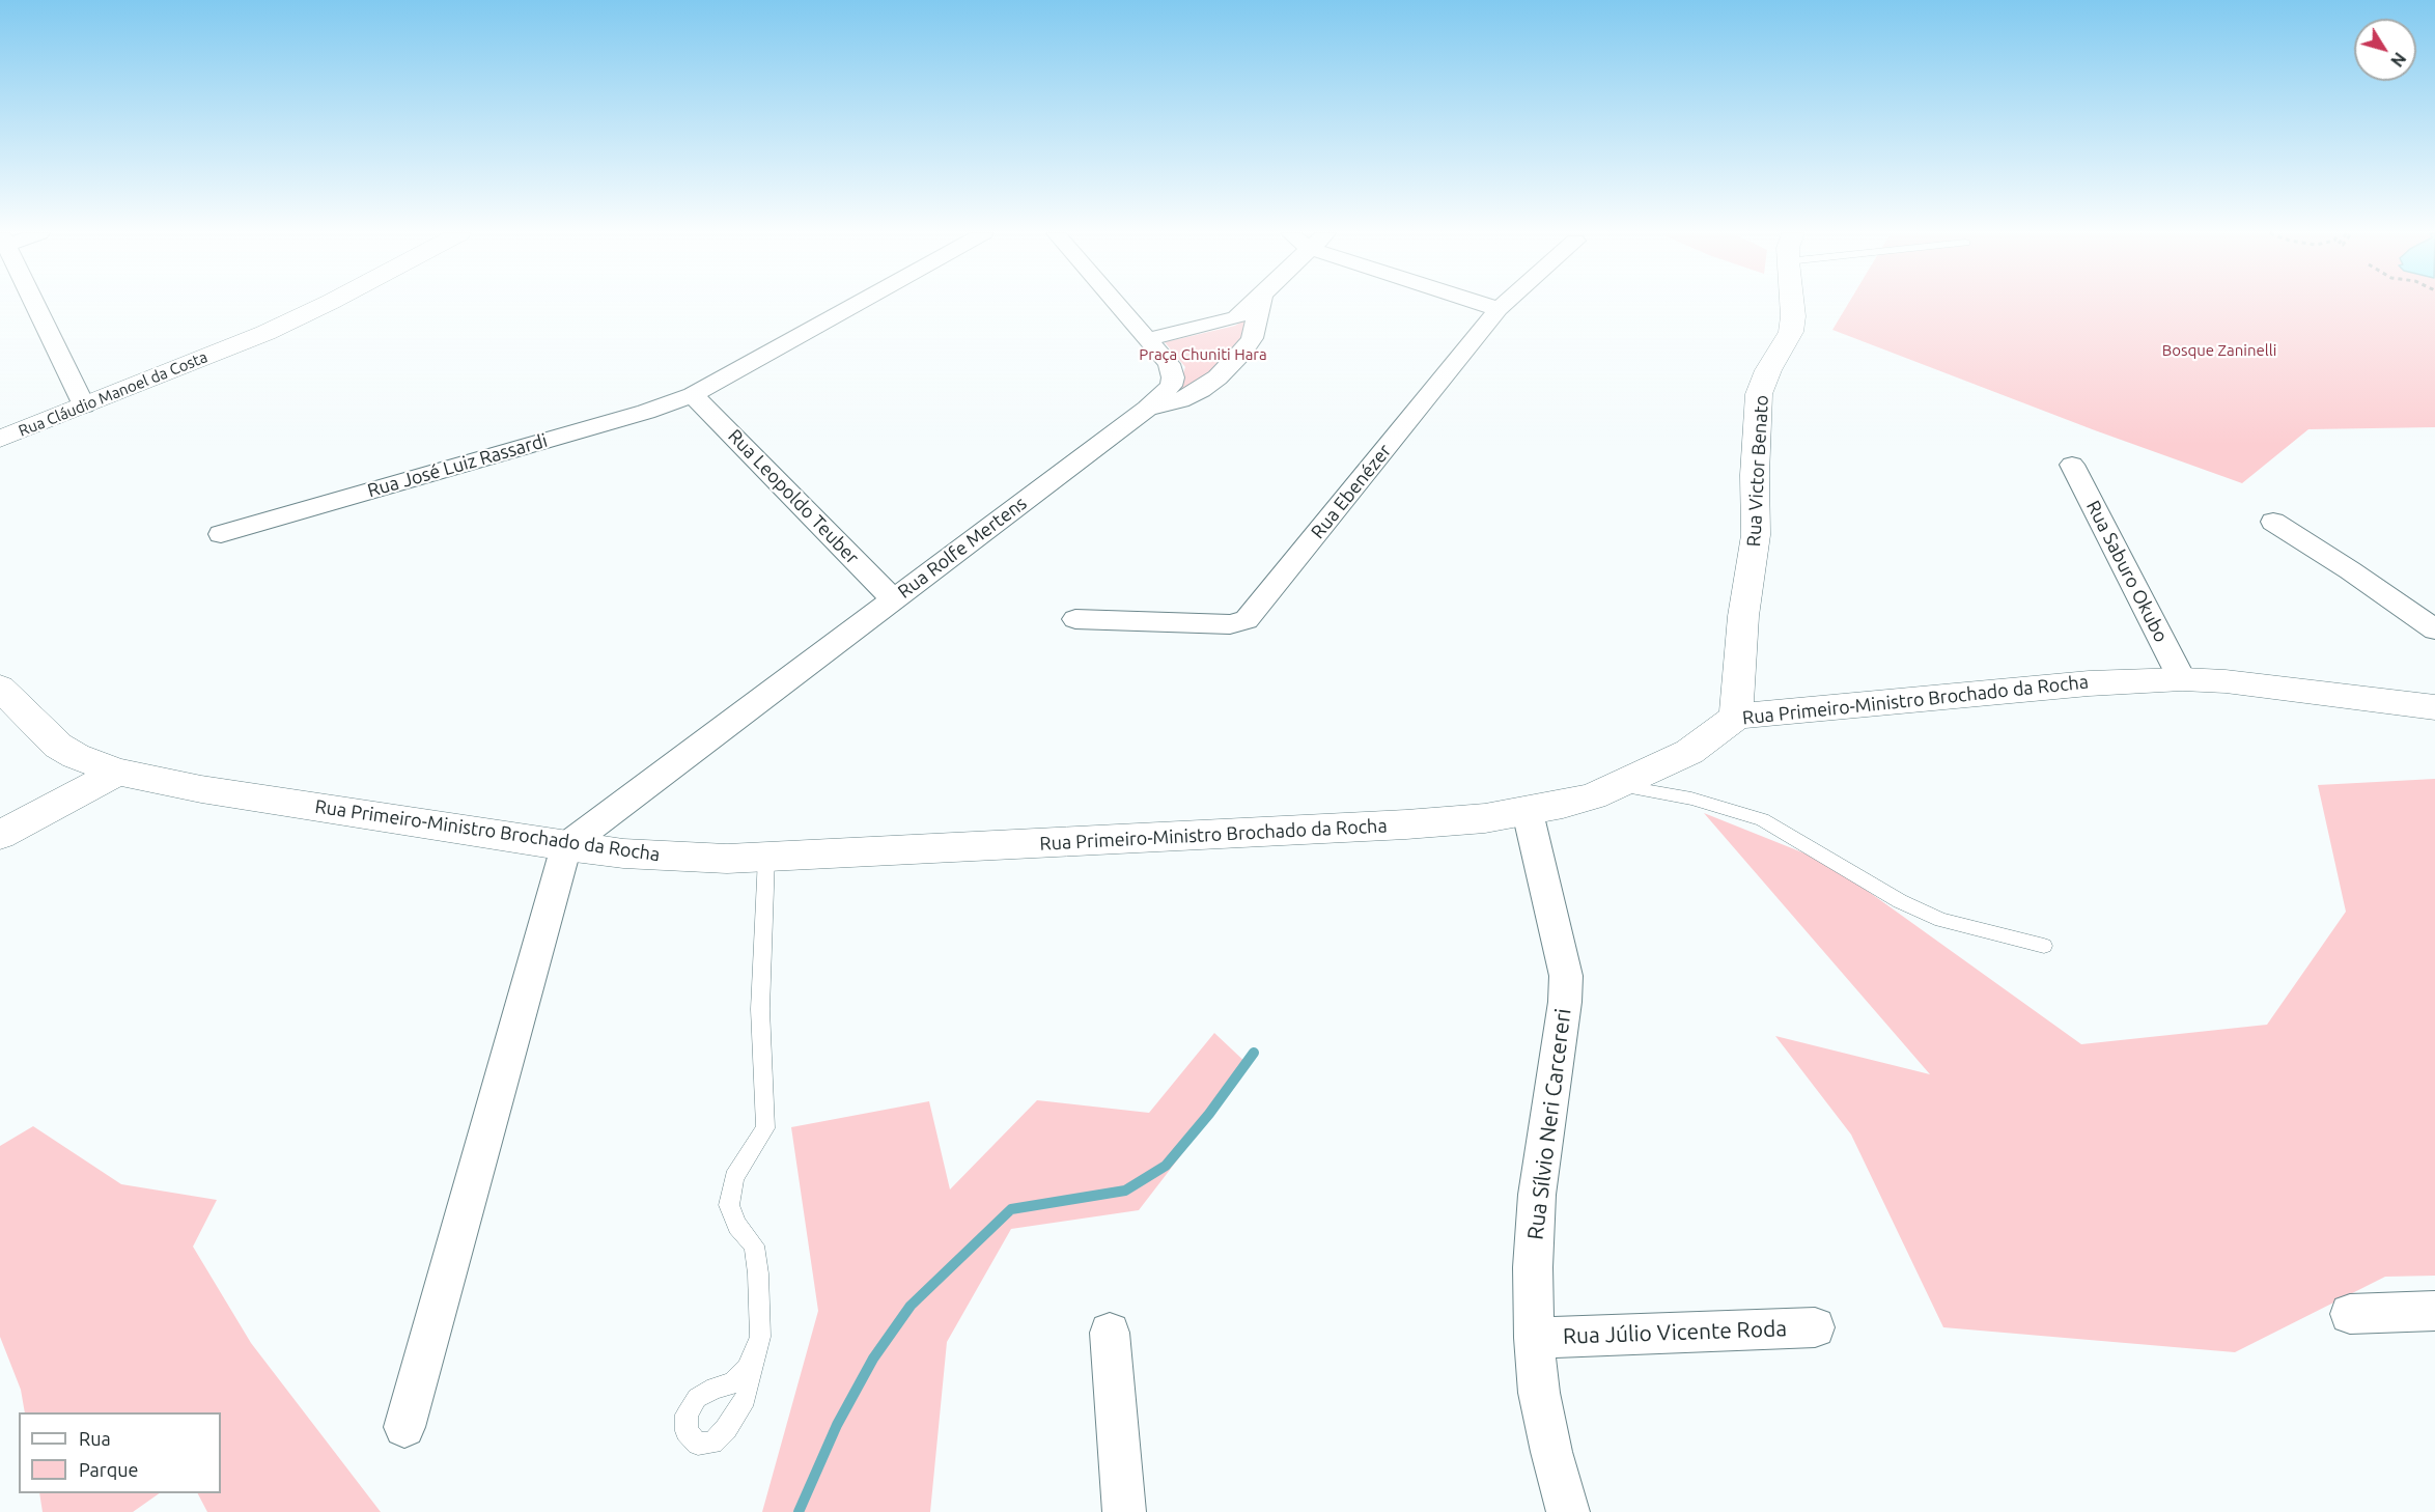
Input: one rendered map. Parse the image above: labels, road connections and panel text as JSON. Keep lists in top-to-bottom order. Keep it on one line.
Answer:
{"streets":{"street":["Rua Cláudio Manoel da Costa","Rua José Luiz Rassardi","Rua Victor Benato","Rua Ebenézer","Rua Leopoldo Teuber","Rua Rolfe Mertens","Rua Saburo Okubo","Rua Primeiro-Ministro Brochado da Rocha","Rua Sílvio Neri Carcereri","Rua Júlio Vicente Roda"]},"crossings":[["Rua José Luiz Rassardi","Rua Leopoldo Teuber"],["Rua Victor Benato","Rua Primeiro-Ministro Brochado da Rocha"],["Rua Leopoldo Teuber","Rua Rolfe Mertens"],["Rua Rolfe Mertens","Rua Primeiro-Ministro Brochado da Rocha"],["Rua Saburo Okubo","Rua Primeiro-Ministro Brochado da Rocha"],["Rua Primeiro-Ministro Brochado da Rocha","Rua Sílvio Neri Carcereri"],["Rua Sílvio Neri Carcereri","Rua Júlio Vicente Roda"]],"parks":["Bosque Zaninelli","Praça Chuniti Hara"],"legend":["Rua","Parque"],"north":"bottom right"}
